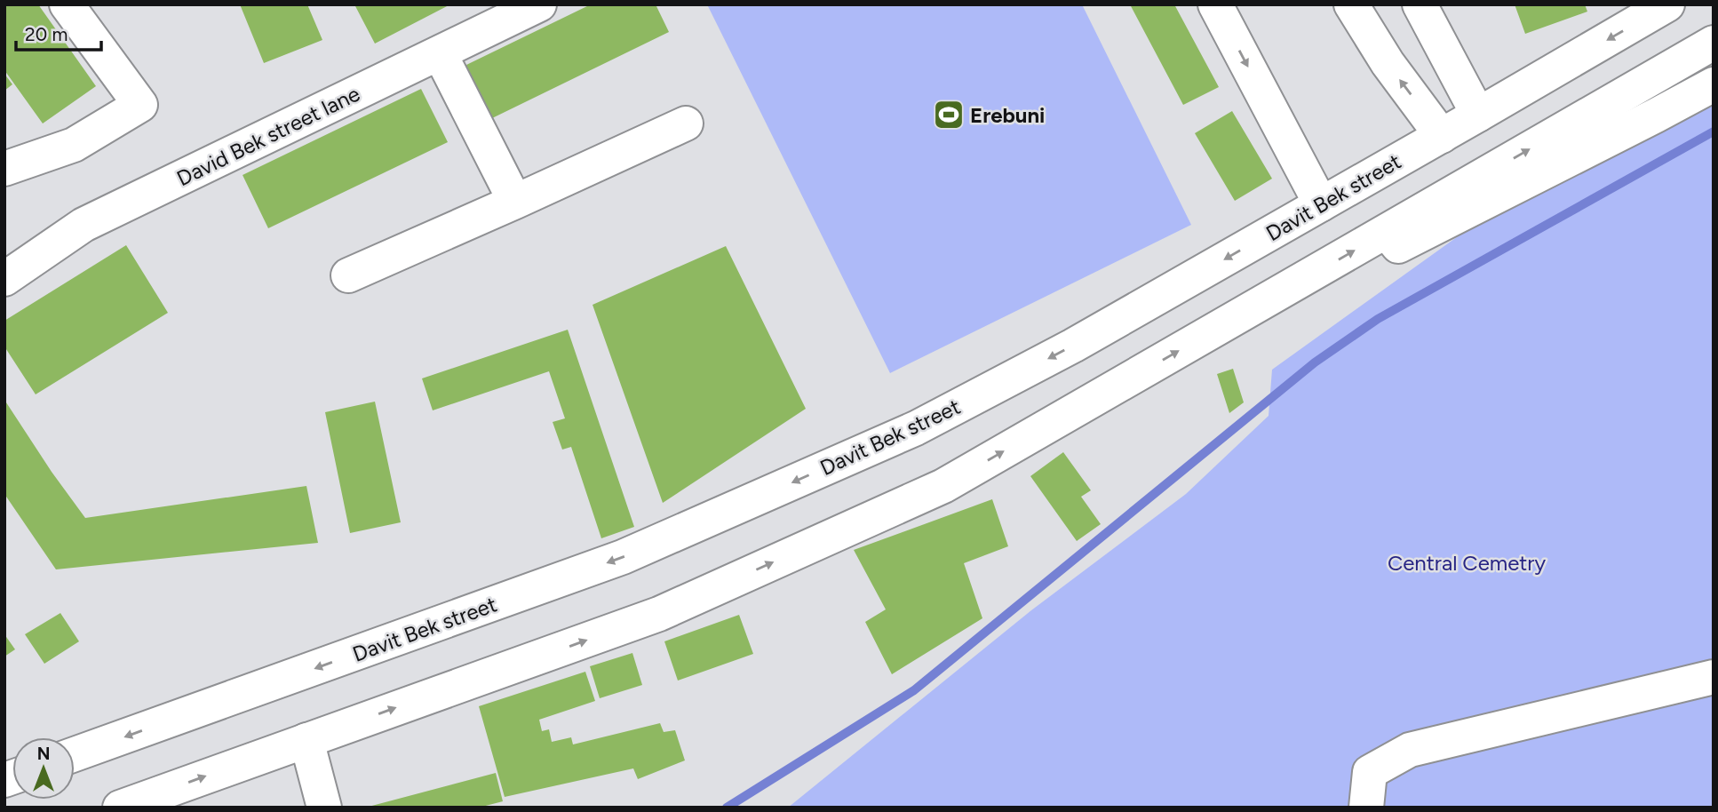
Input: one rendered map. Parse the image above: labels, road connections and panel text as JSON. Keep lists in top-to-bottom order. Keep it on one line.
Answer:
{"streets":{"main road":["David Bek street lane","Davit Bek street"]},"parks":["Central Cemetry"],"places":{"sports":["Erebuni"]},"scale_bar":"20 m","north":"top"}
